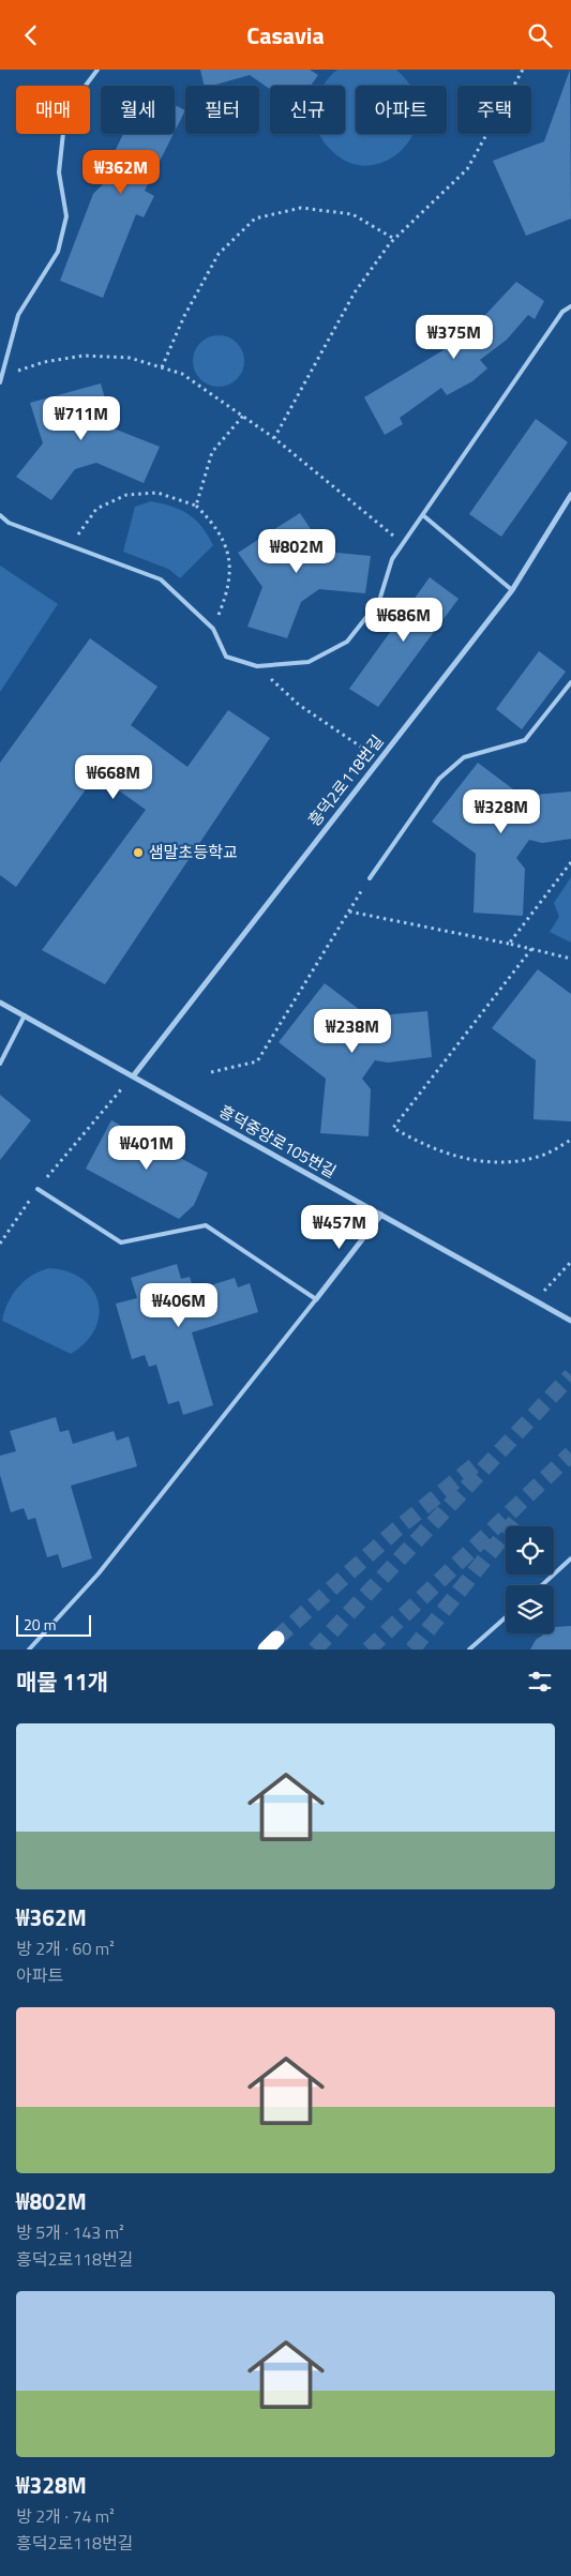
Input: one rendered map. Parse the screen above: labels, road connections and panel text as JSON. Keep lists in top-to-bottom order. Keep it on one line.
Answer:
{"streets":{"street":["흥덕2로118번길","흥덕중앙로105번길"]},"crossings":[["흥덕2로118번길","흥덕중앙로105번길"]],"places":["샘말초등학교"],"scale_bar":"20 m","page":{"header":"Casavia","chip":["매매","월세","필터","신규","아파트","주택"],"price":["₩362M","₩375M","₩711M","₩802M","₩686M","₩668M","₩328M","₩238M","₩401M","₩457M","₩406M"],"scale":"20 m","heading":"매물 11개","list":[{"name":"₩362M","note":"방 2개 · 60 m² · 아파트"},{"name":"₩802M","note":"방 5개 · 143 m² · 흥덕2로118번길"},{"name":"₩328M","note":"방 2개 · 74 m² · 흥덕2로118번길"}]}}
